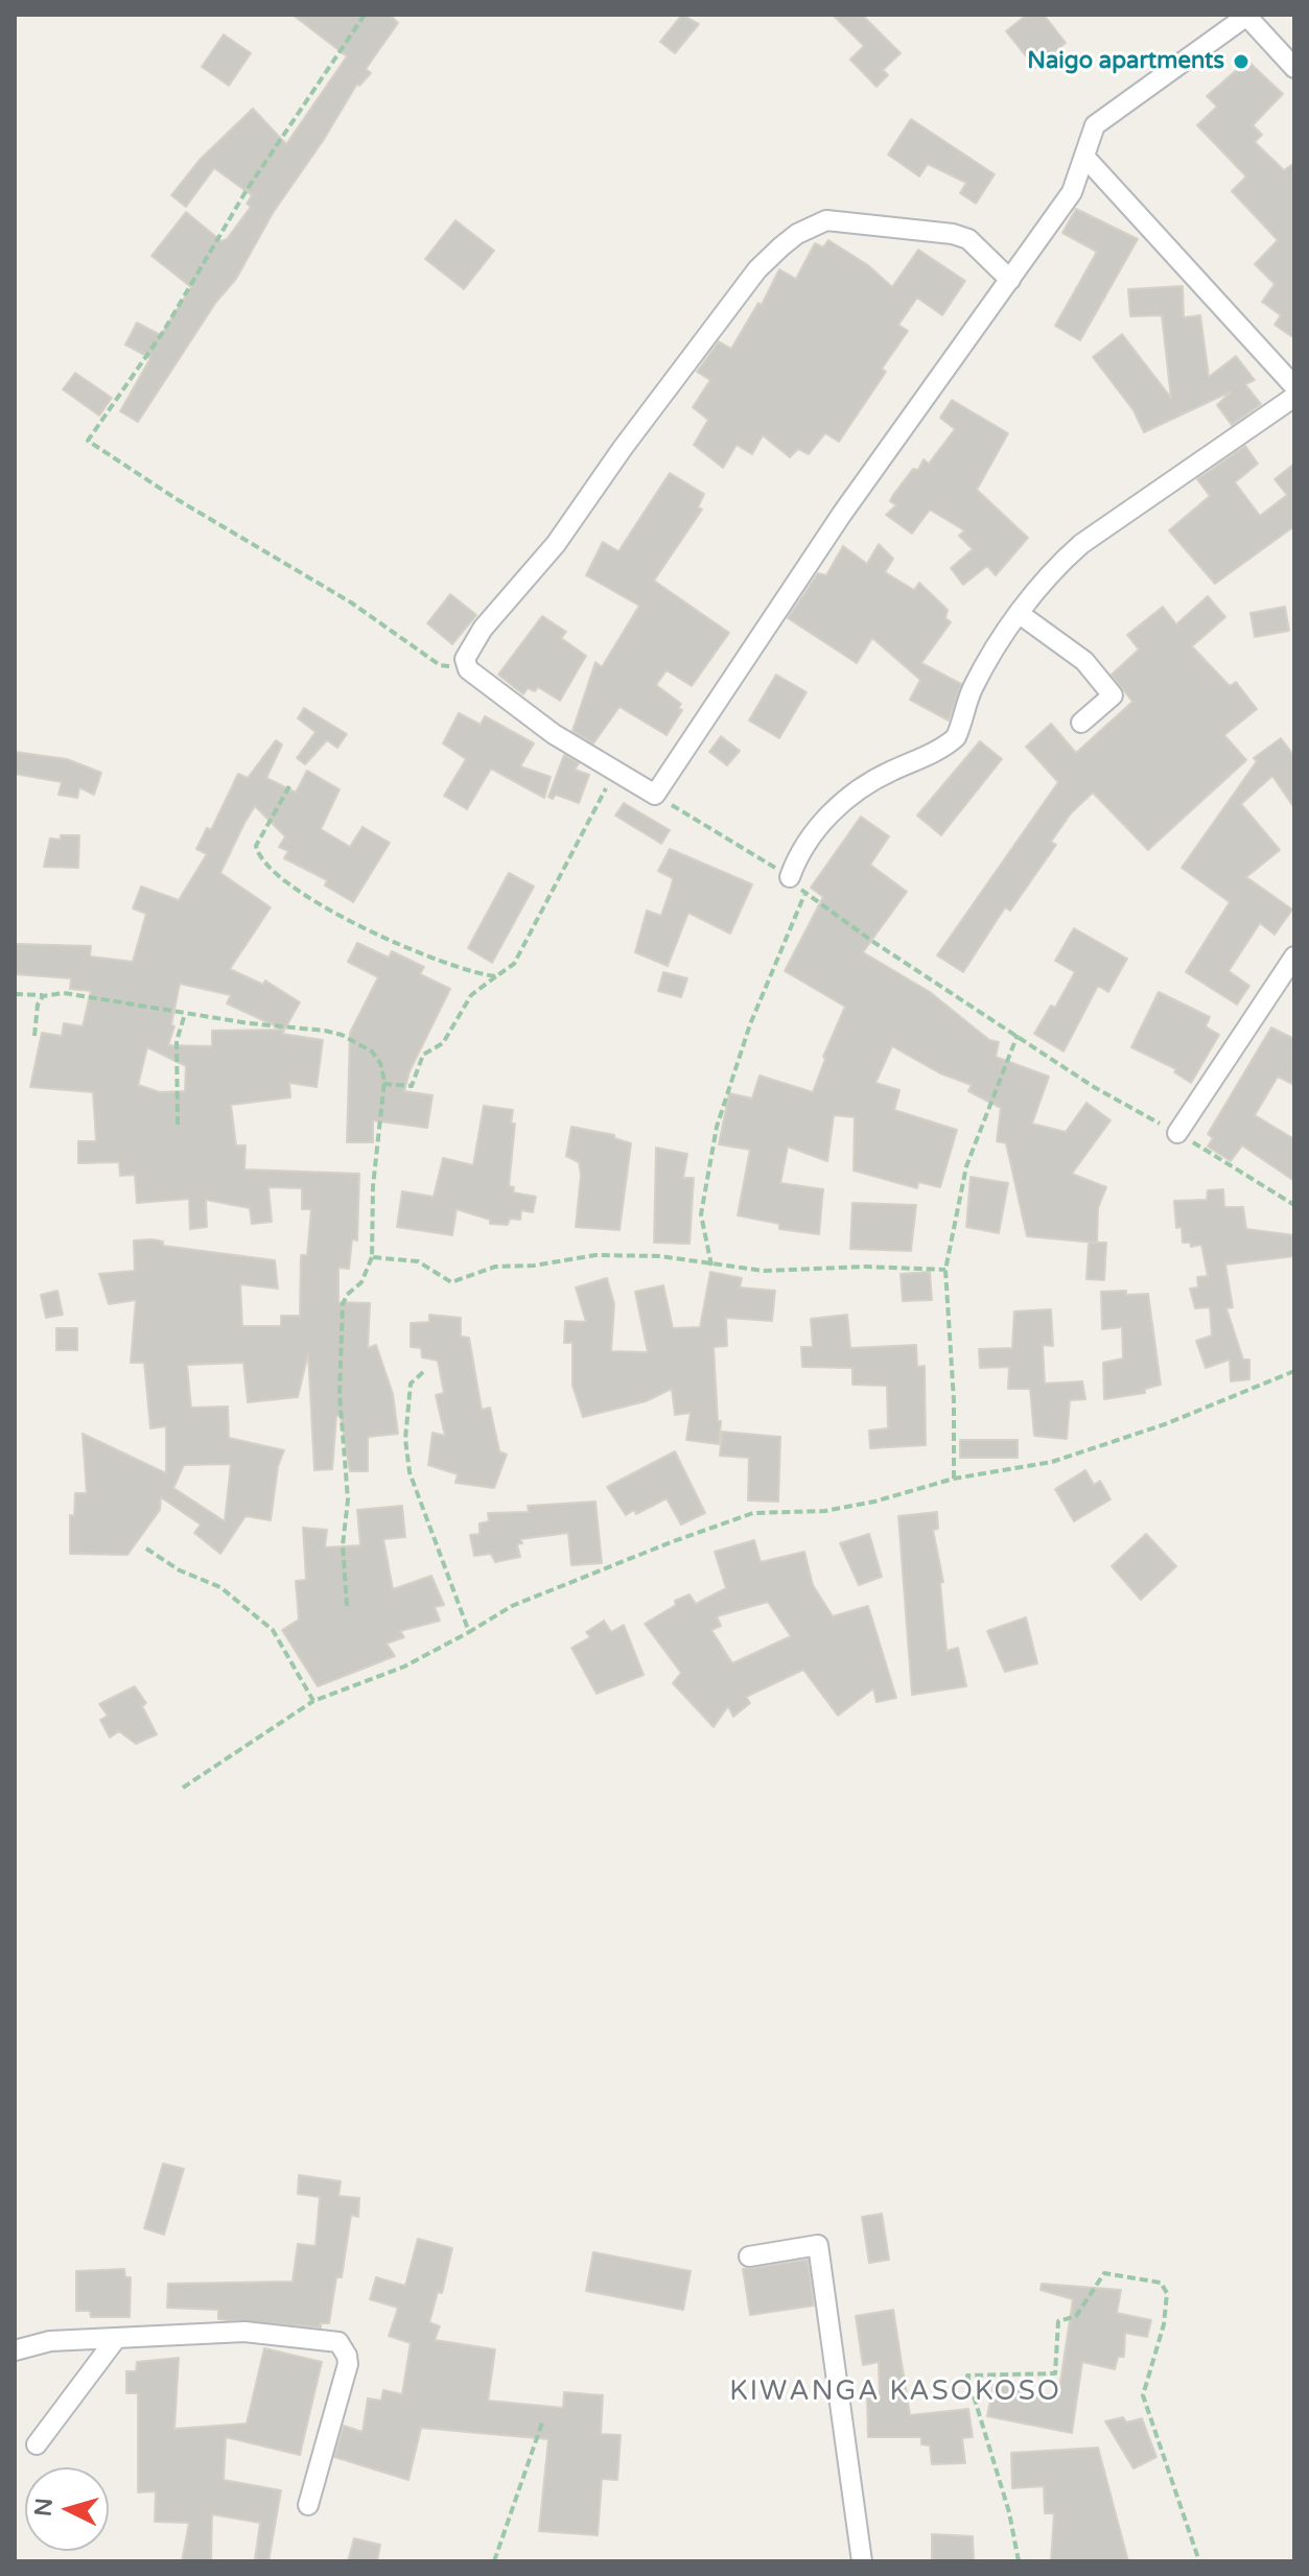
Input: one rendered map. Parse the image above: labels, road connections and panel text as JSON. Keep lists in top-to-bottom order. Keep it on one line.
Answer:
{"districts":["KIWANGA KASOKOSO"],"places":["Naigo apartments"],"north":"left"}
